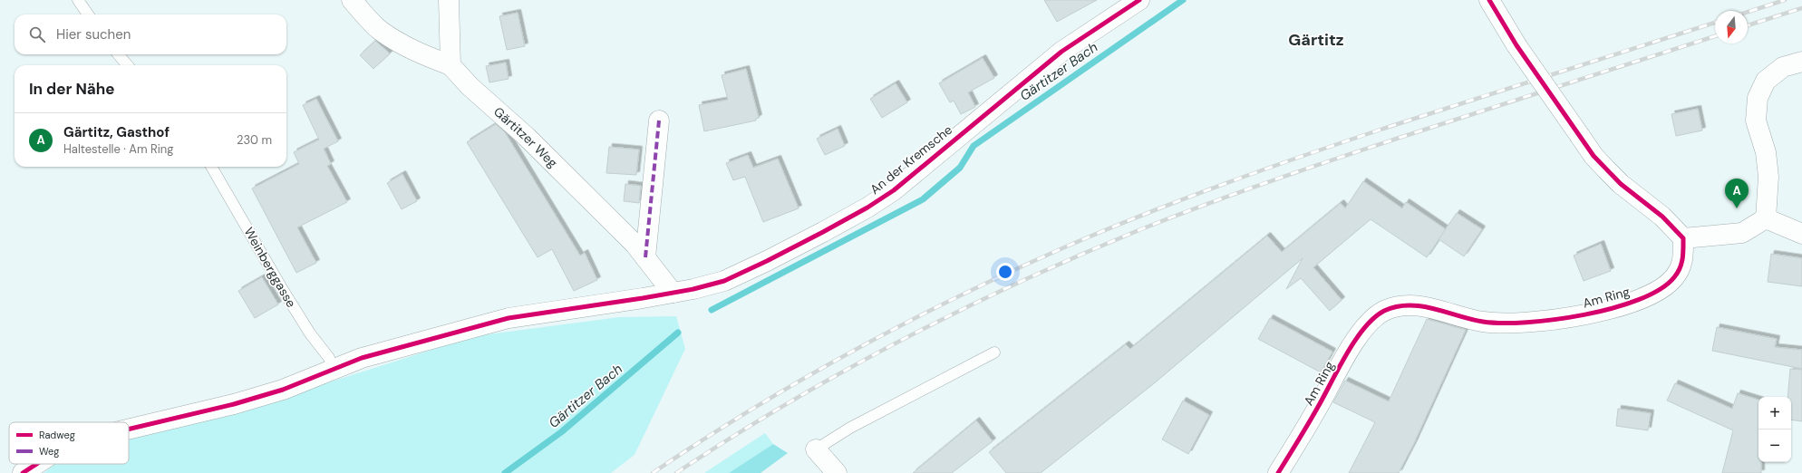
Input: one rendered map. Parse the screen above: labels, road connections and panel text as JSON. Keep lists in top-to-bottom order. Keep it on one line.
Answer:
{"streets":{"street":["Gärtitzer Weg","An der Kremsche","Am Ring"],"lane":["Weinberggasse"]},"crossings":[["Gärtitzer Weg","An der Kremsche"],["An der Kremsche","Weinberggasse"]],"districts":["Gärtitz"],"water":["Gärtitzer Bach"],"legend":["Radweg","Weg"],"north":"bottom","page":{"search":"Hier suchen","heading":"In der Nähe","list":[{"mark":"A","name":"Gärtitz, Gasthof","note":"Haltestelle · Am Ring","value":"230 m"}],"pins":"A","map_buttons":["+","−"]}}
